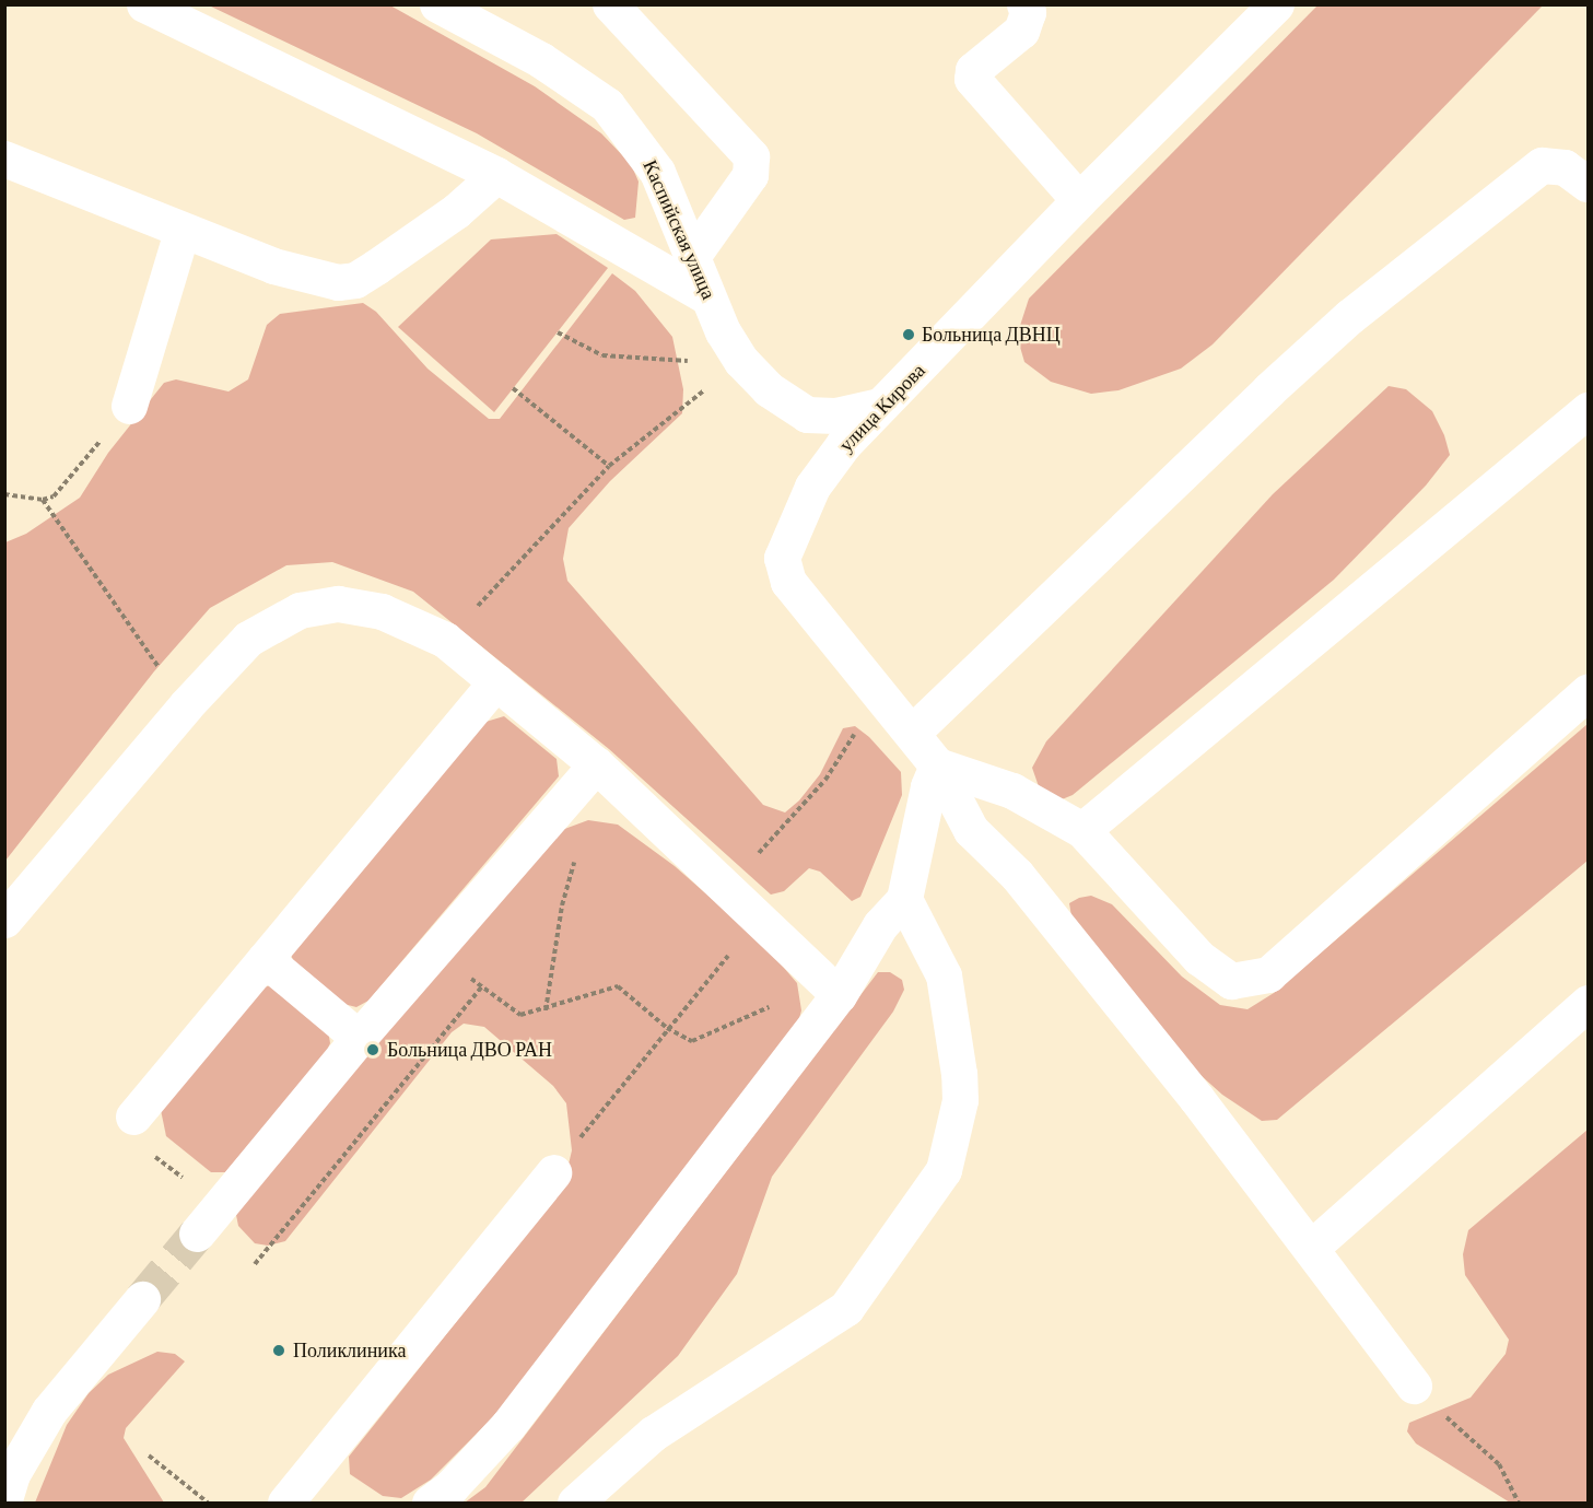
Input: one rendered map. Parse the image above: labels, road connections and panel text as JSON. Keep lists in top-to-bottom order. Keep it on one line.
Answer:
{"streets":{"street":["Каспийская улица","улица Кирова"]},"crossings":[["Каспийская улица","улица Кирова"]],"places":["Больница ДВНЦ","Больница ДВО РАН","Поликлиника"]}
